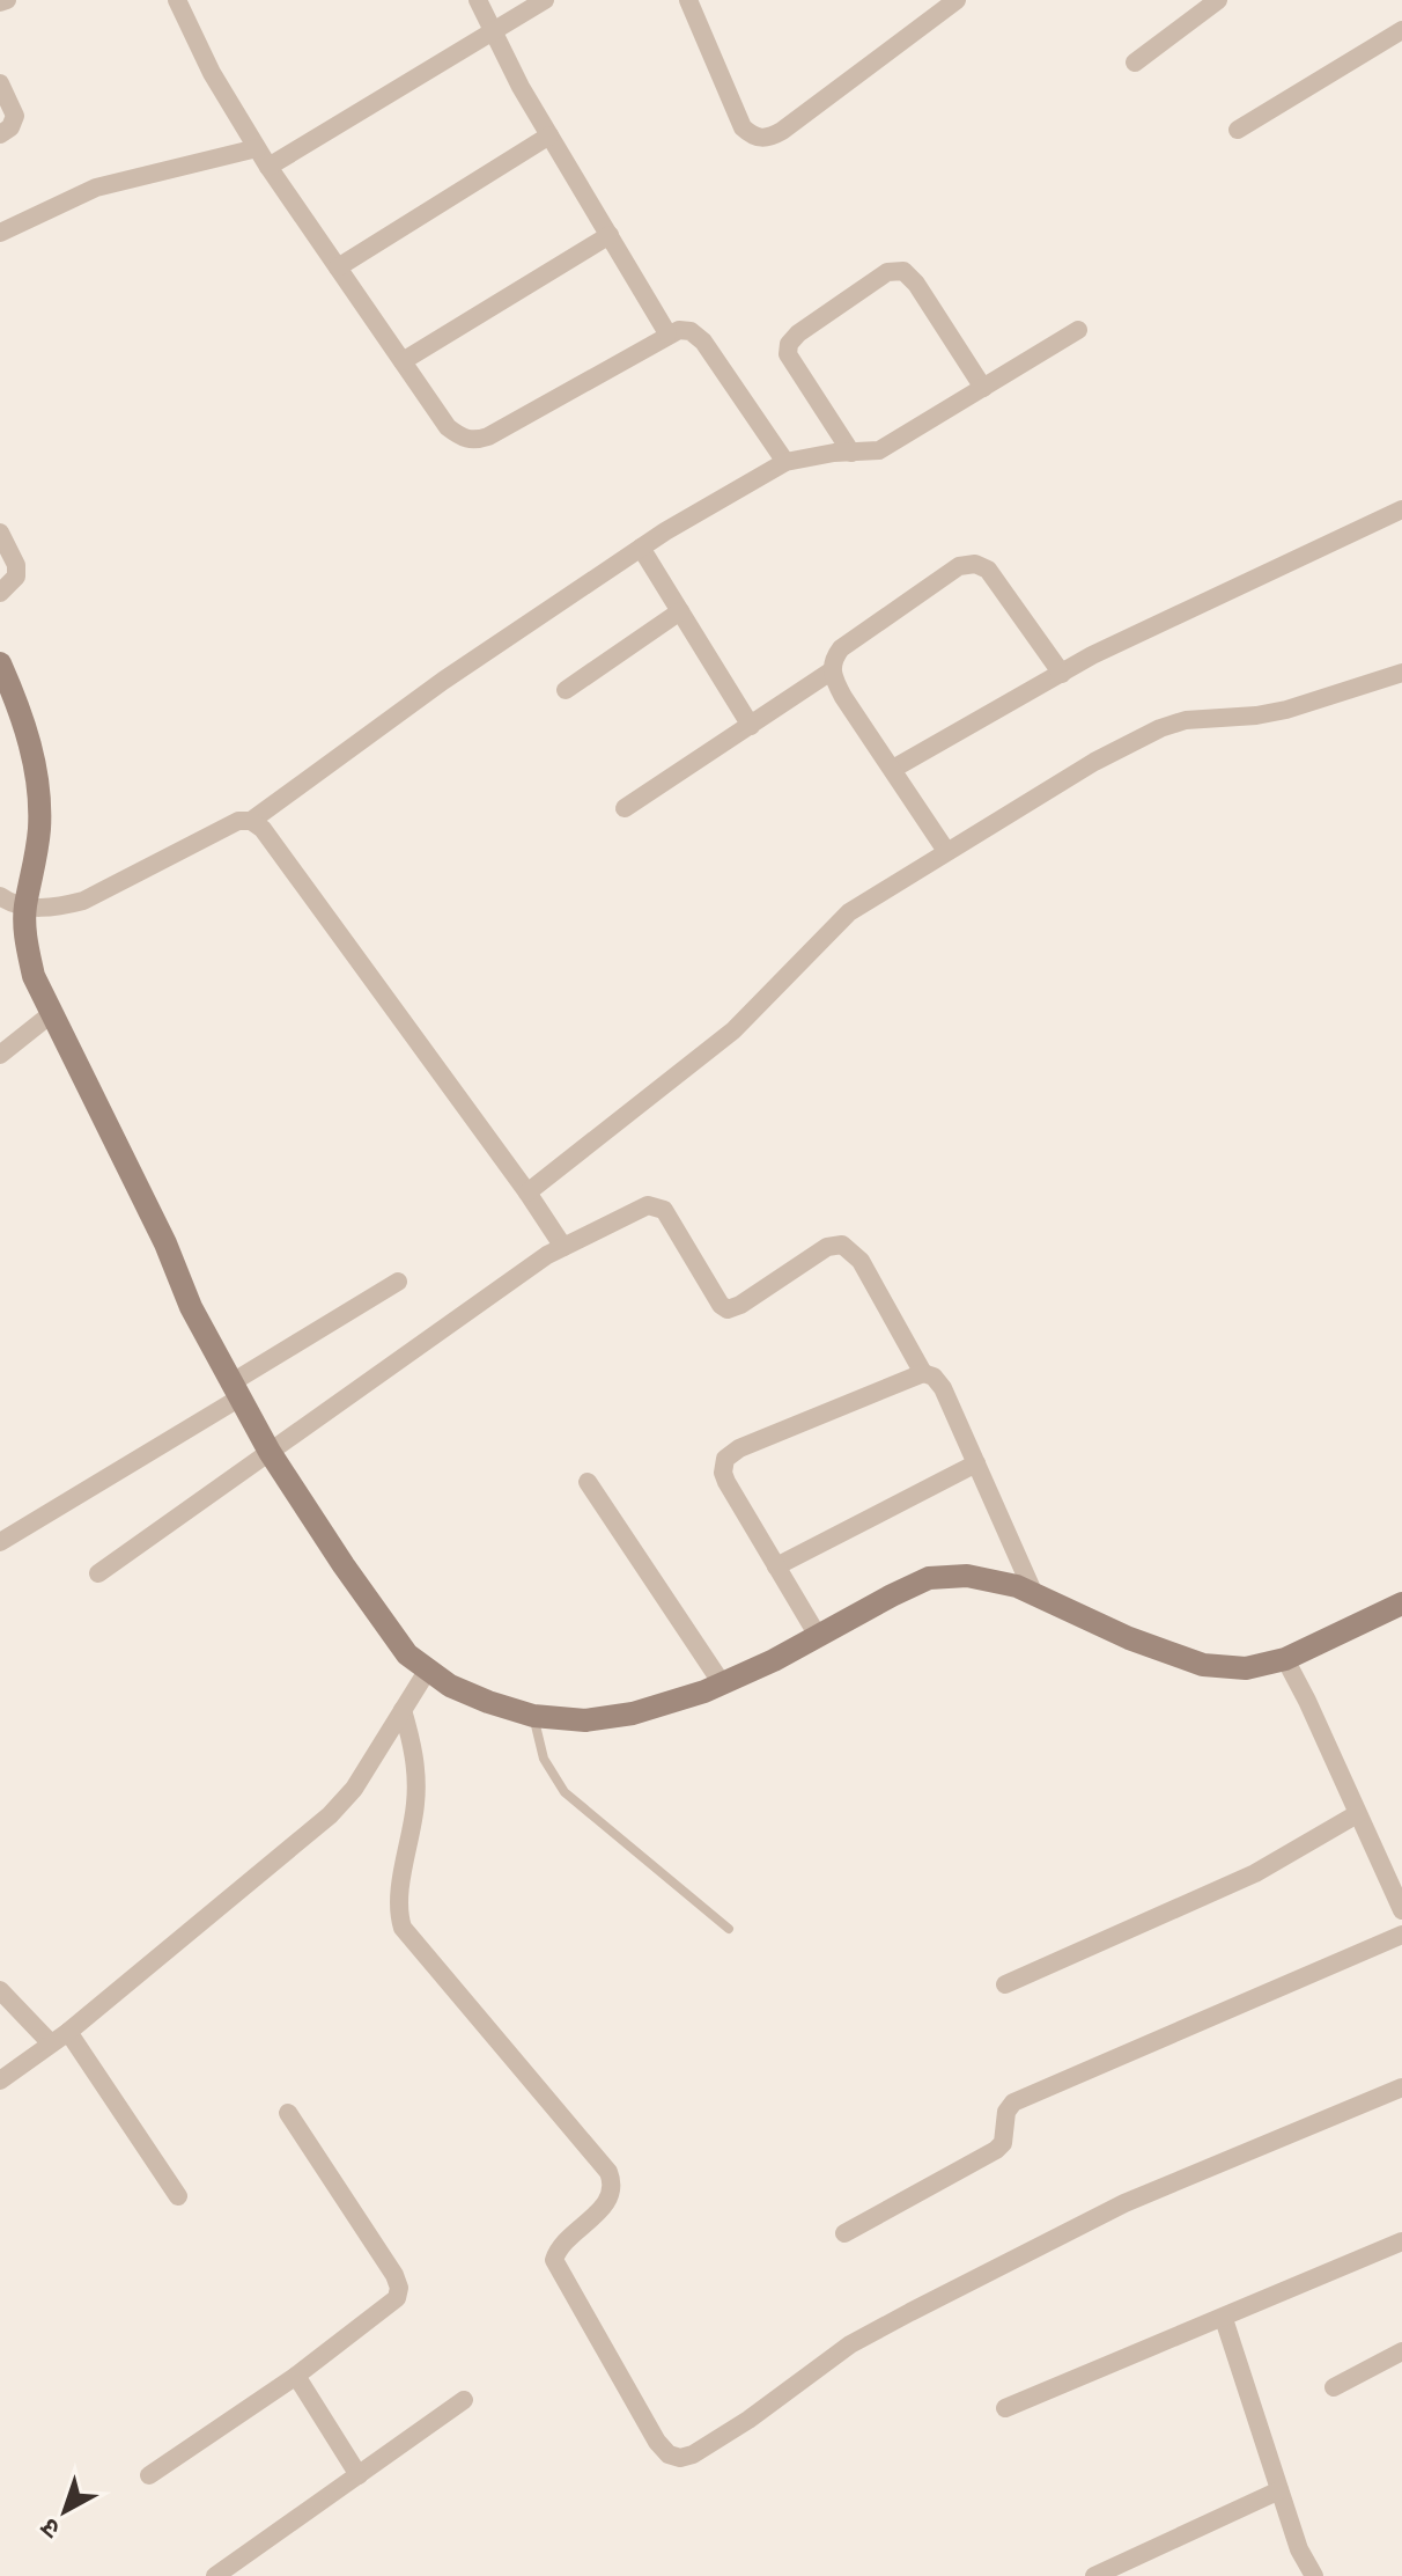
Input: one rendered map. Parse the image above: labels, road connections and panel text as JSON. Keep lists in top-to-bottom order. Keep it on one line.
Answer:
{"north":"bottom left"}
